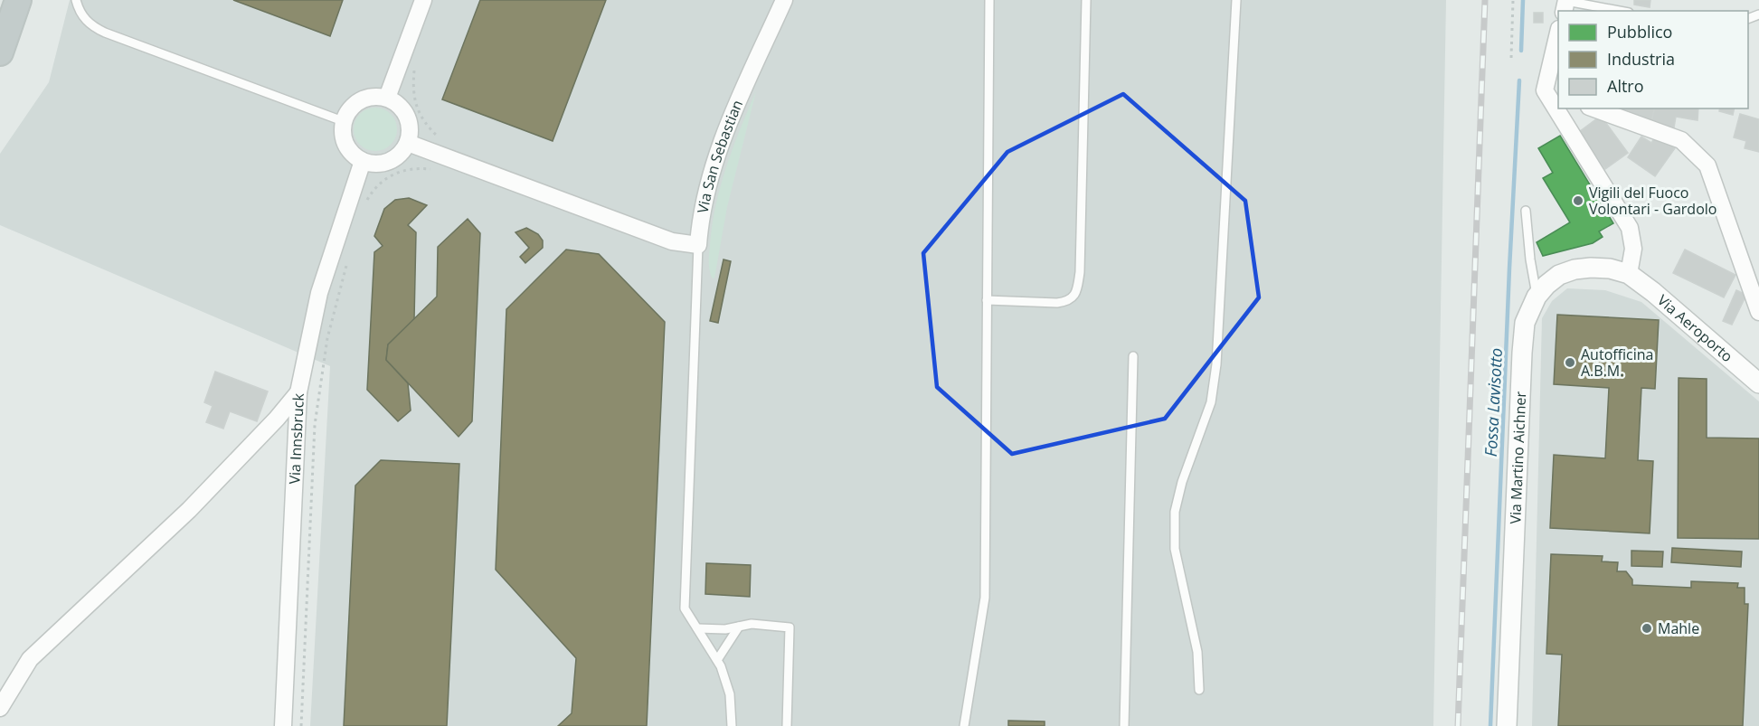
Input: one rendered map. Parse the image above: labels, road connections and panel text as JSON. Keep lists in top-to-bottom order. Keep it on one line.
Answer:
{"streets":{"street":["Via San Sebastian","Via Aeroporto","Via Innsbruck","Via Martino Aichner"]},"crossings":[["Via Aeroporto","Via Martino Aichner"]],"water":["Fossa Lavisotto"],"places":["Vigili del Fuoco Volontari - Gardolo","Autofficina A.B.M.","Mahle"],"legend":["Pubblico","Industria","Altro"]}
